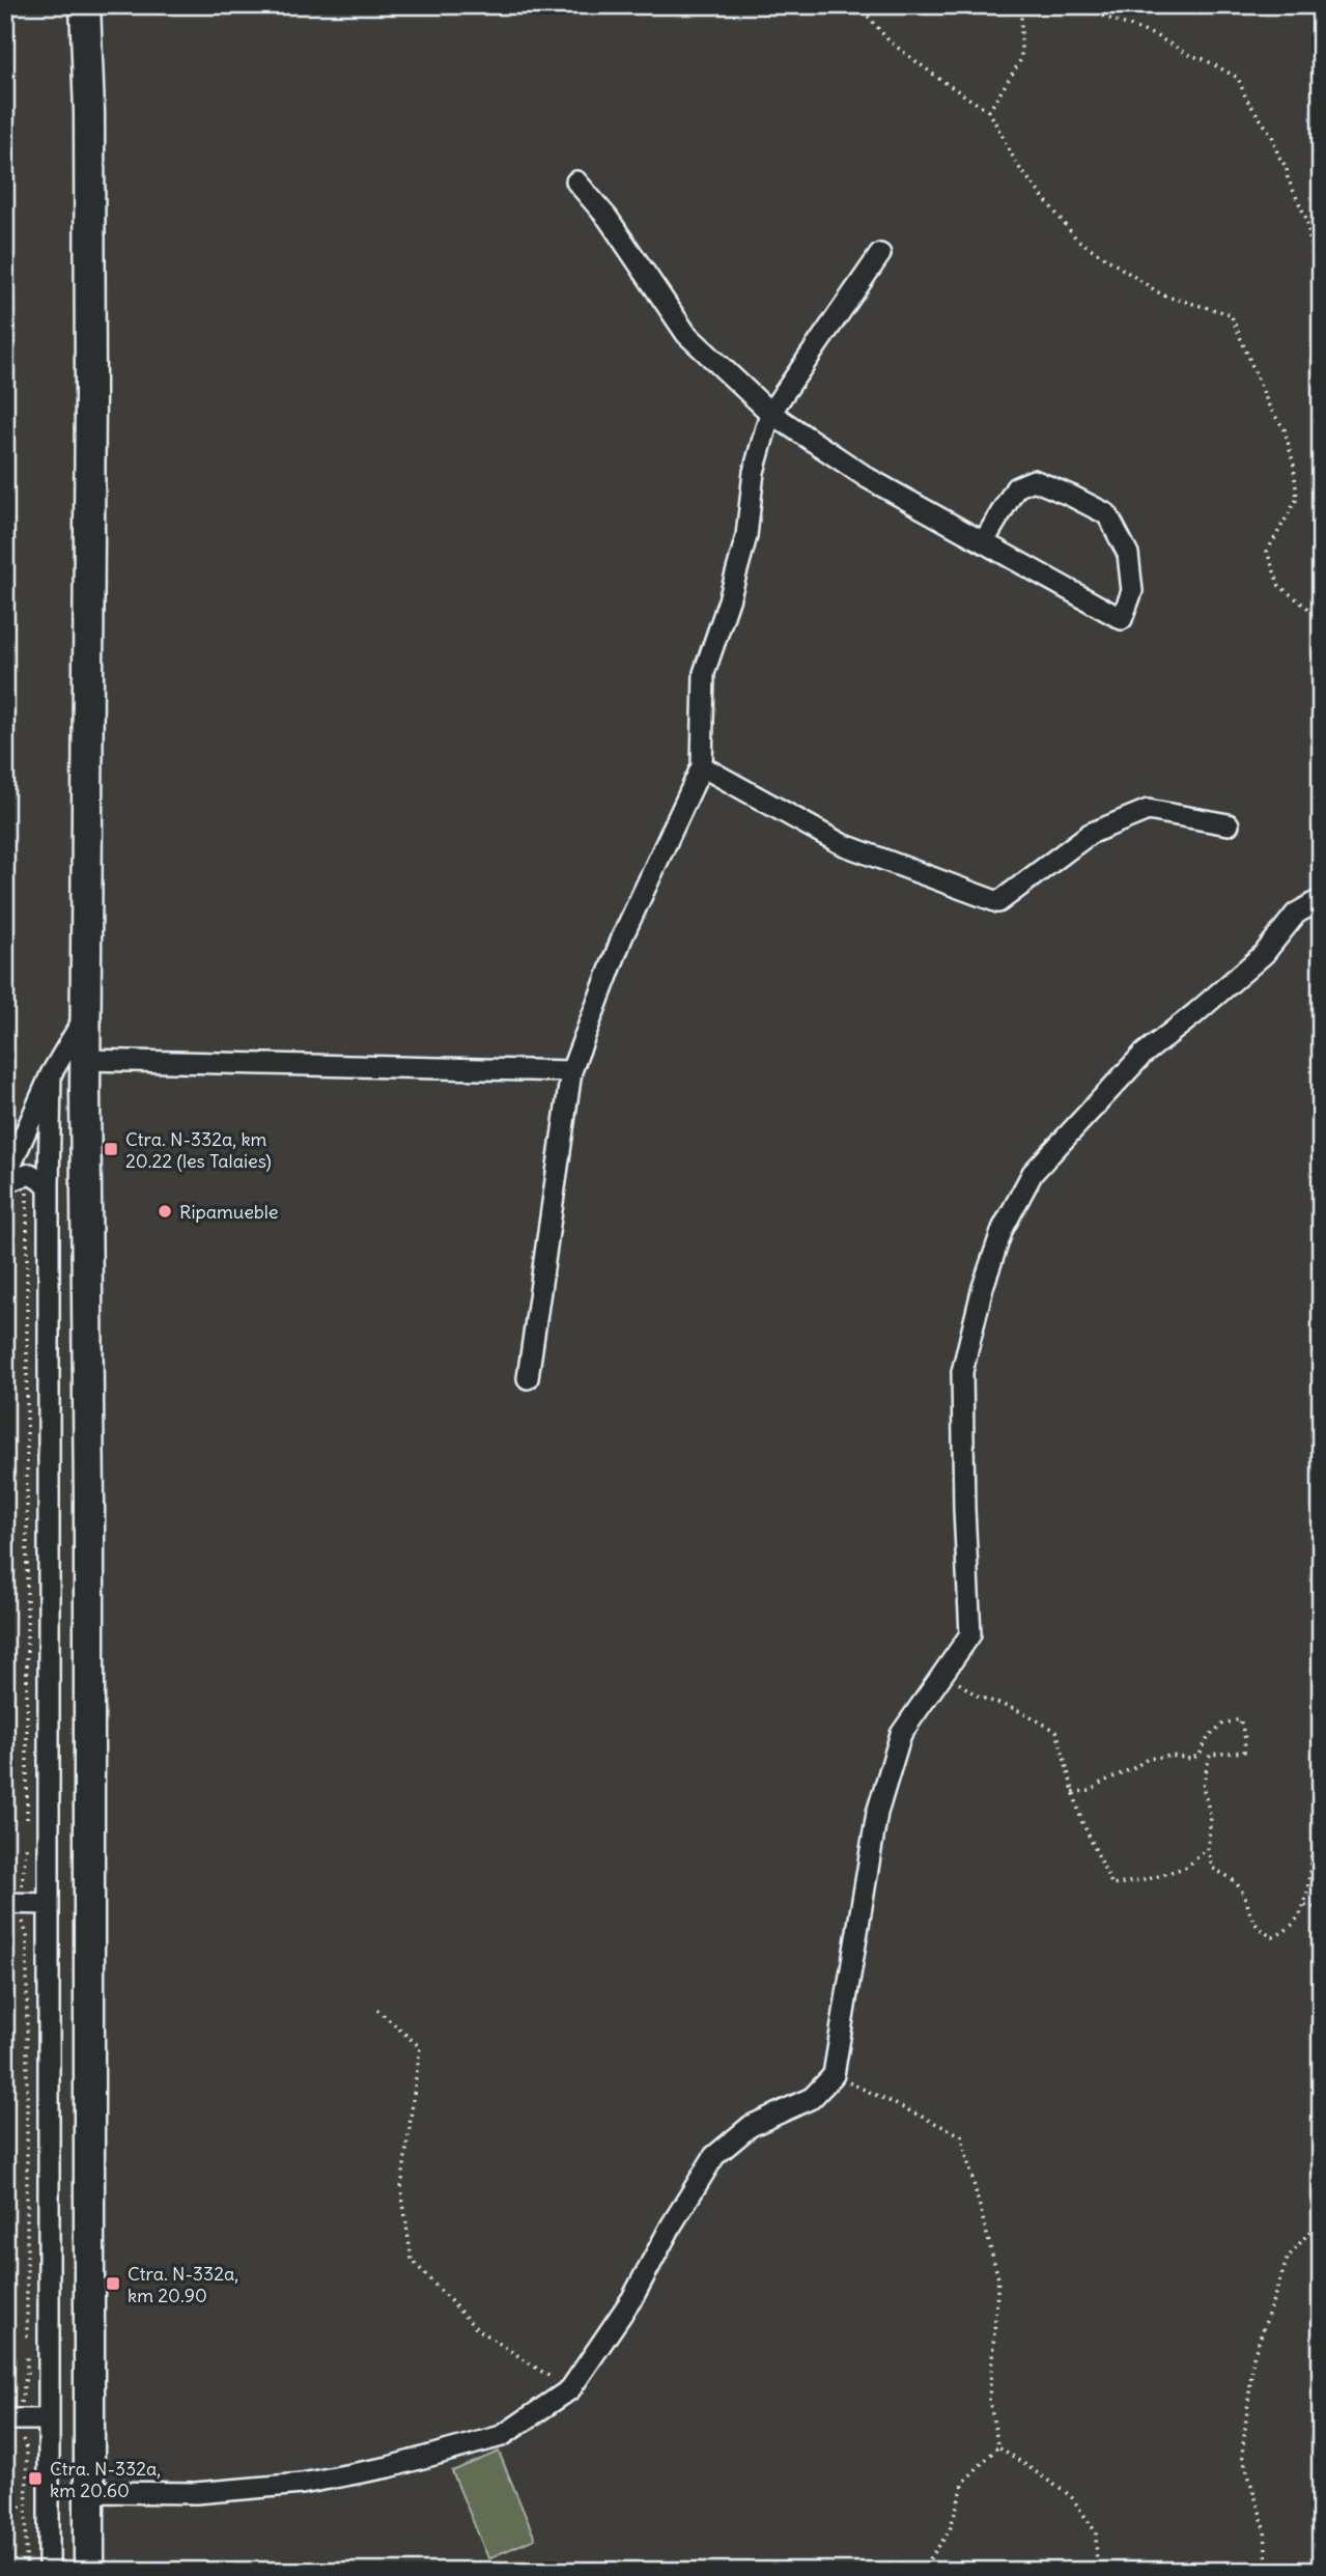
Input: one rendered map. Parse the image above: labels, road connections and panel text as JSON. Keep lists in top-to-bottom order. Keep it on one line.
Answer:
{"places":{"transit":["Ctra. N-332a, km 20.22 (les Talaies)","Ctra. N-332a, km 20.90","Ctra. N-332a, km 20.60"],"other":["Ripamueble"]}}
